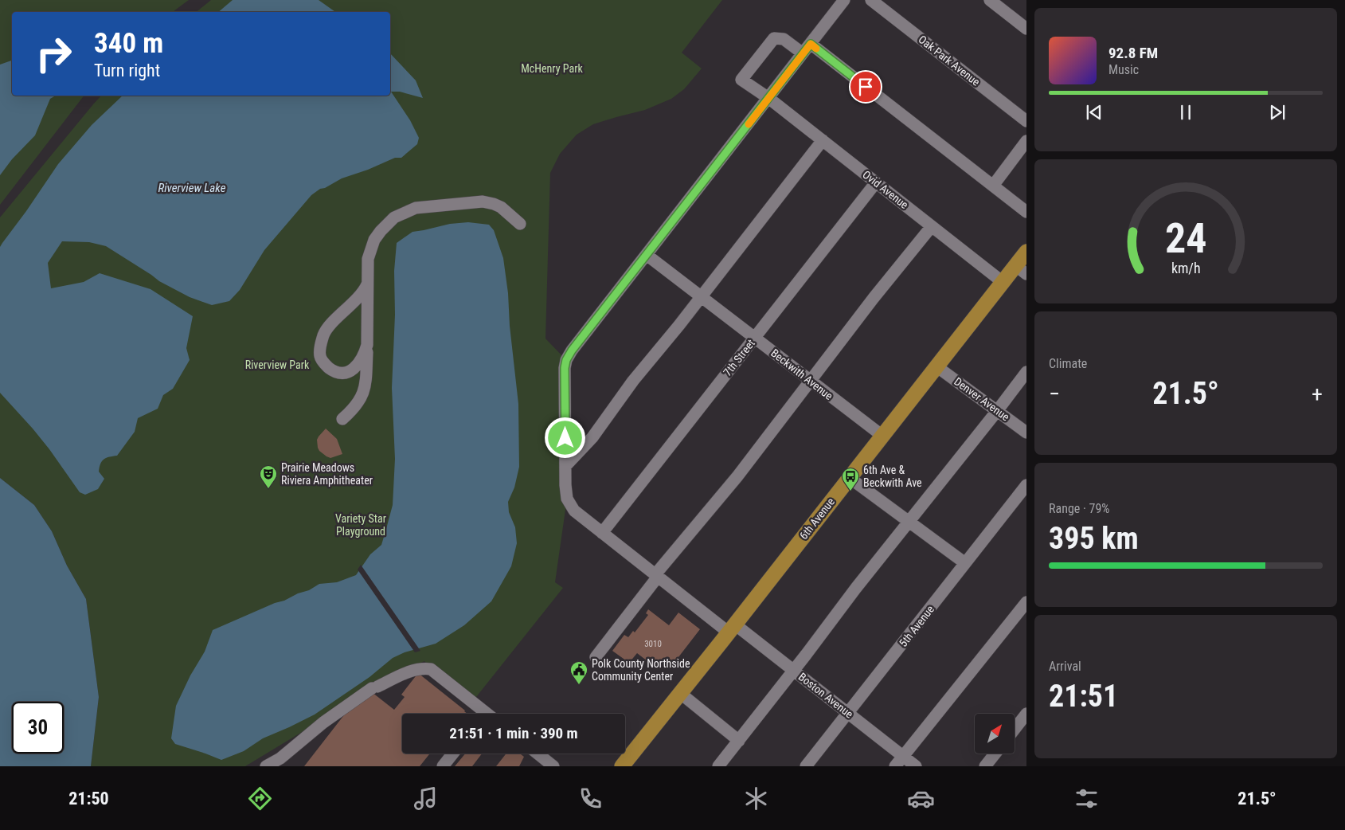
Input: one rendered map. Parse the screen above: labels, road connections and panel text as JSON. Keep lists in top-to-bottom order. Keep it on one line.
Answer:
{"streets":{"main road":["6th Avenue"],"street":["Oak Park Avenue","Ovid Avenue","7th Street","Beckwith Avenue","Denver Avenue","5th Avenue","Boston Avenue"]},"crossings":[["Ovid Avenue","7th Street"],["Ovid Avenue","6th Avenue"],["Ovid Avenue","Boston Avenue"],["7th Street","Beckwith Avenue"],["7th Street","Boston Avenue"],["Beckwith Avenue","6th Avenue"],["Beckwith Avenue","Boston Avenue"],["Denver Avenue","6th Avenue"],["6th Avenue","Boston Avenue"],["5th Avenue","Boston Avenue"]],"water":["Riverview Lake"],"parks":["McHenry Park","Riverview Park","Variety Star Playground"],"places":{"theatre":["Prairie Meadows Riviera Amphitheater"],"bus stop":["6th Ave & Beckwith Ave"],"public building":["Polk County Northside Community Center"]},"house_numbers":["3010"],"north":"top right","page":{"turn":["340 m","Turn right"],"song":["92.8 FM","Music"],"tile":["Climate",["Range · 79%","395 km"],["Arrival","21:51"]],"heat":["−","21.5°","+"],"limit":"30","trip":"21:51 · 1 min · 390 m","tabs":["21:50","21.5°"],"gauge":["24","km/h"]}}
